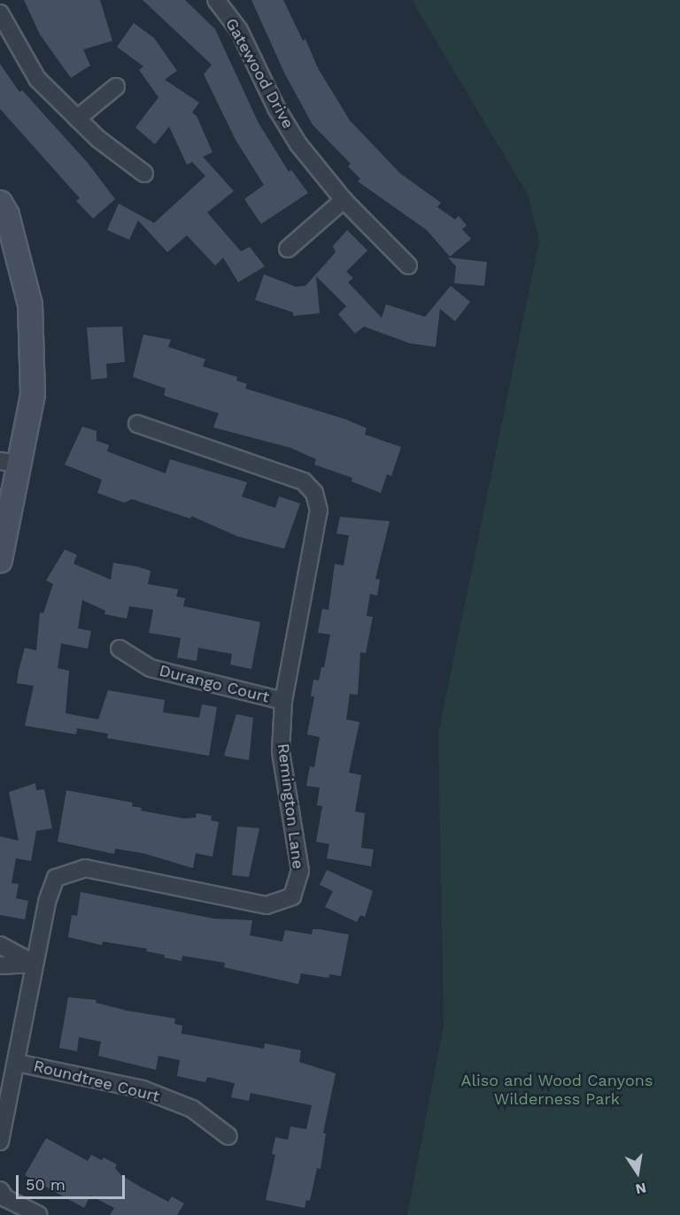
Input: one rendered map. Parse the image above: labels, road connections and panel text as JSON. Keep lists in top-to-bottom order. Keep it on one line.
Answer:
{"streets":{"street":["Gatewood Drive","Durango Court","Remington Lane","Roundtree Court"]},"crossings":[["Durango Court","Remington Lane"],["Remington Lane","Roundtree Court"]],"parks":["Aliso and Wood Canyons Wilderness Park"],"scale_bar":"50 m","north":"bottom"}
